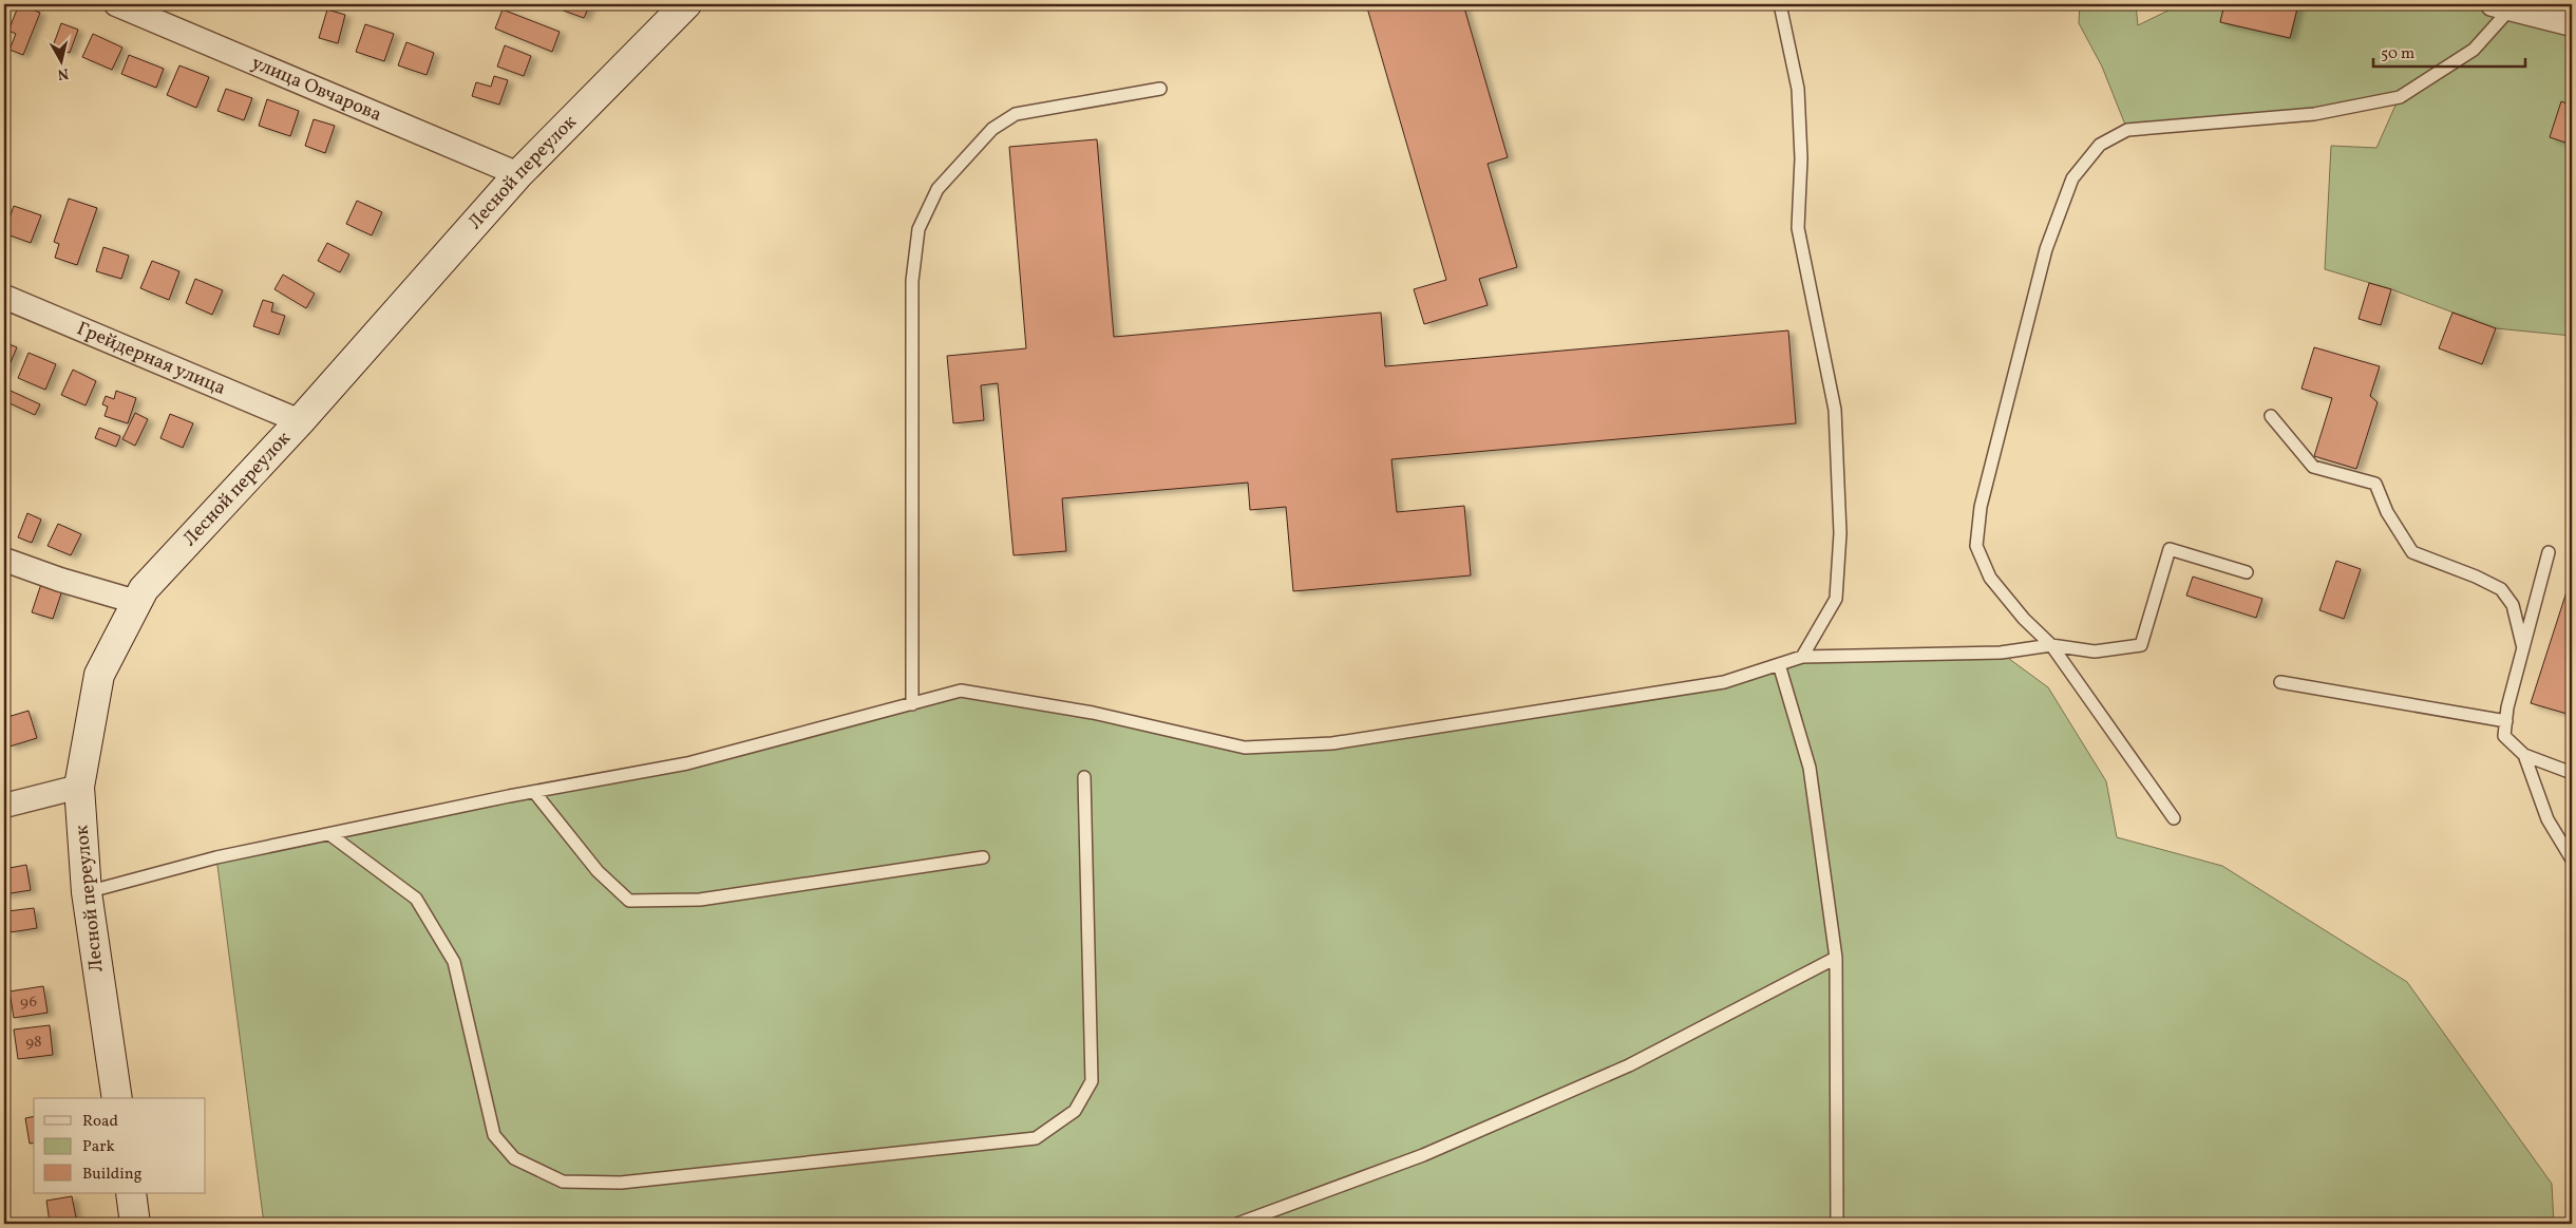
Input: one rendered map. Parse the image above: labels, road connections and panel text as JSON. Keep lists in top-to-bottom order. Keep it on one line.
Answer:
{"streets":{"main road":["Лесной переулок"],"street":["улица Овчарова","Грейдерная улица"]},"crossings":[["улица Овчарова","Лесной переулок"],["Лесной переулок","Грейдерная улица"]],"house_numbers":["96","98"],"legend":["Road","Park","Building"],"scale_bar":"50 m","north":"bottom"}
